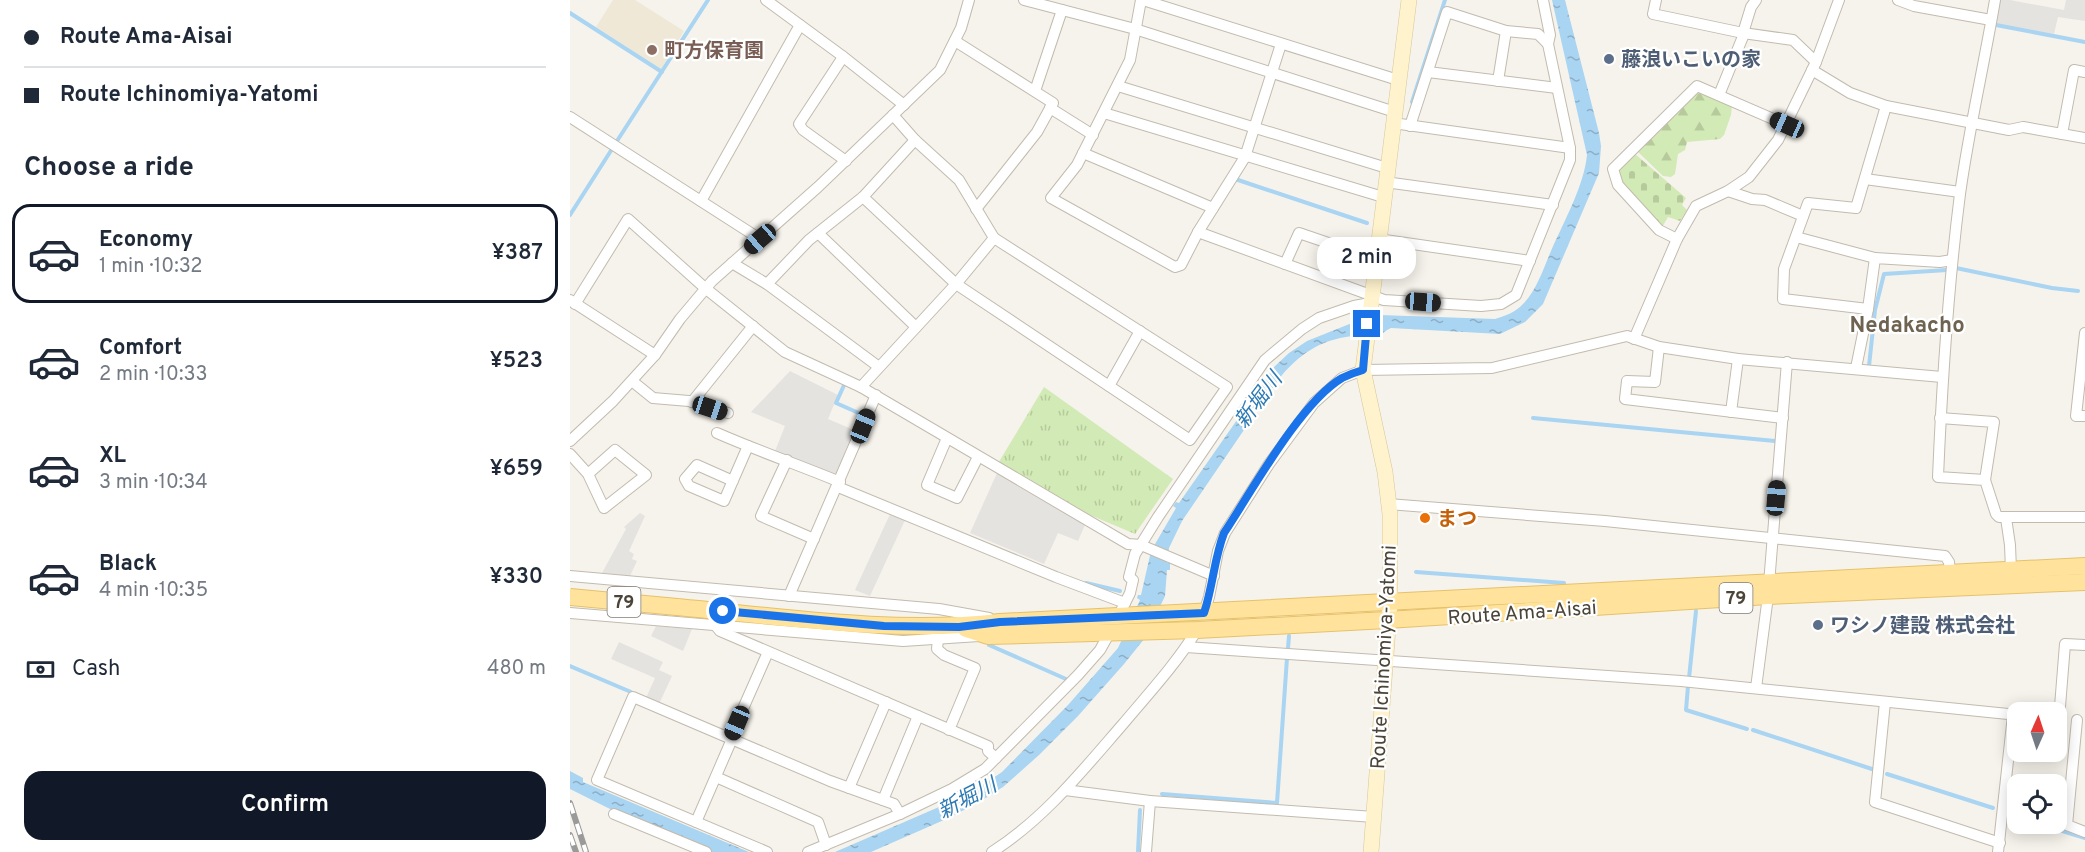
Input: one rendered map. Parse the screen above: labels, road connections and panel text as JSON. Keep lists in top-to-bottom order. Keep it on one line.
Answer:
{"streets":{"main road":["79","Route Ama-Aisai","Route Ichinomiya-Yatomi"]},"crossings":[["Route Ama-Aisai","Route Ichinomiya-Yatomi"]],"districts":["Nedakacho"],"water":["新堀川"],"places":["町方保育園","藤浪いこいの家","まつ","ワシノ建設 株式会社"],"north":"top","page":{"banner":["Route Ama-Aisai","Route Ichinomiya-Yatomi"],"heading":"Choose a ride","list":[{"name":"Economy","note":"1 min · 10:32","value":"¥387"},{"name":"Comfort","note":"2 min · 10:33","value":"¥523"},{"name":"XL","note":"3 min · 10:34","value":"¥659"},{"name":"Black","note":"4 min · 10:35","value":"¥330"}],"bubble":"2 min","pay":["Cash","480 m"],"buttons":"Confirm"}}
